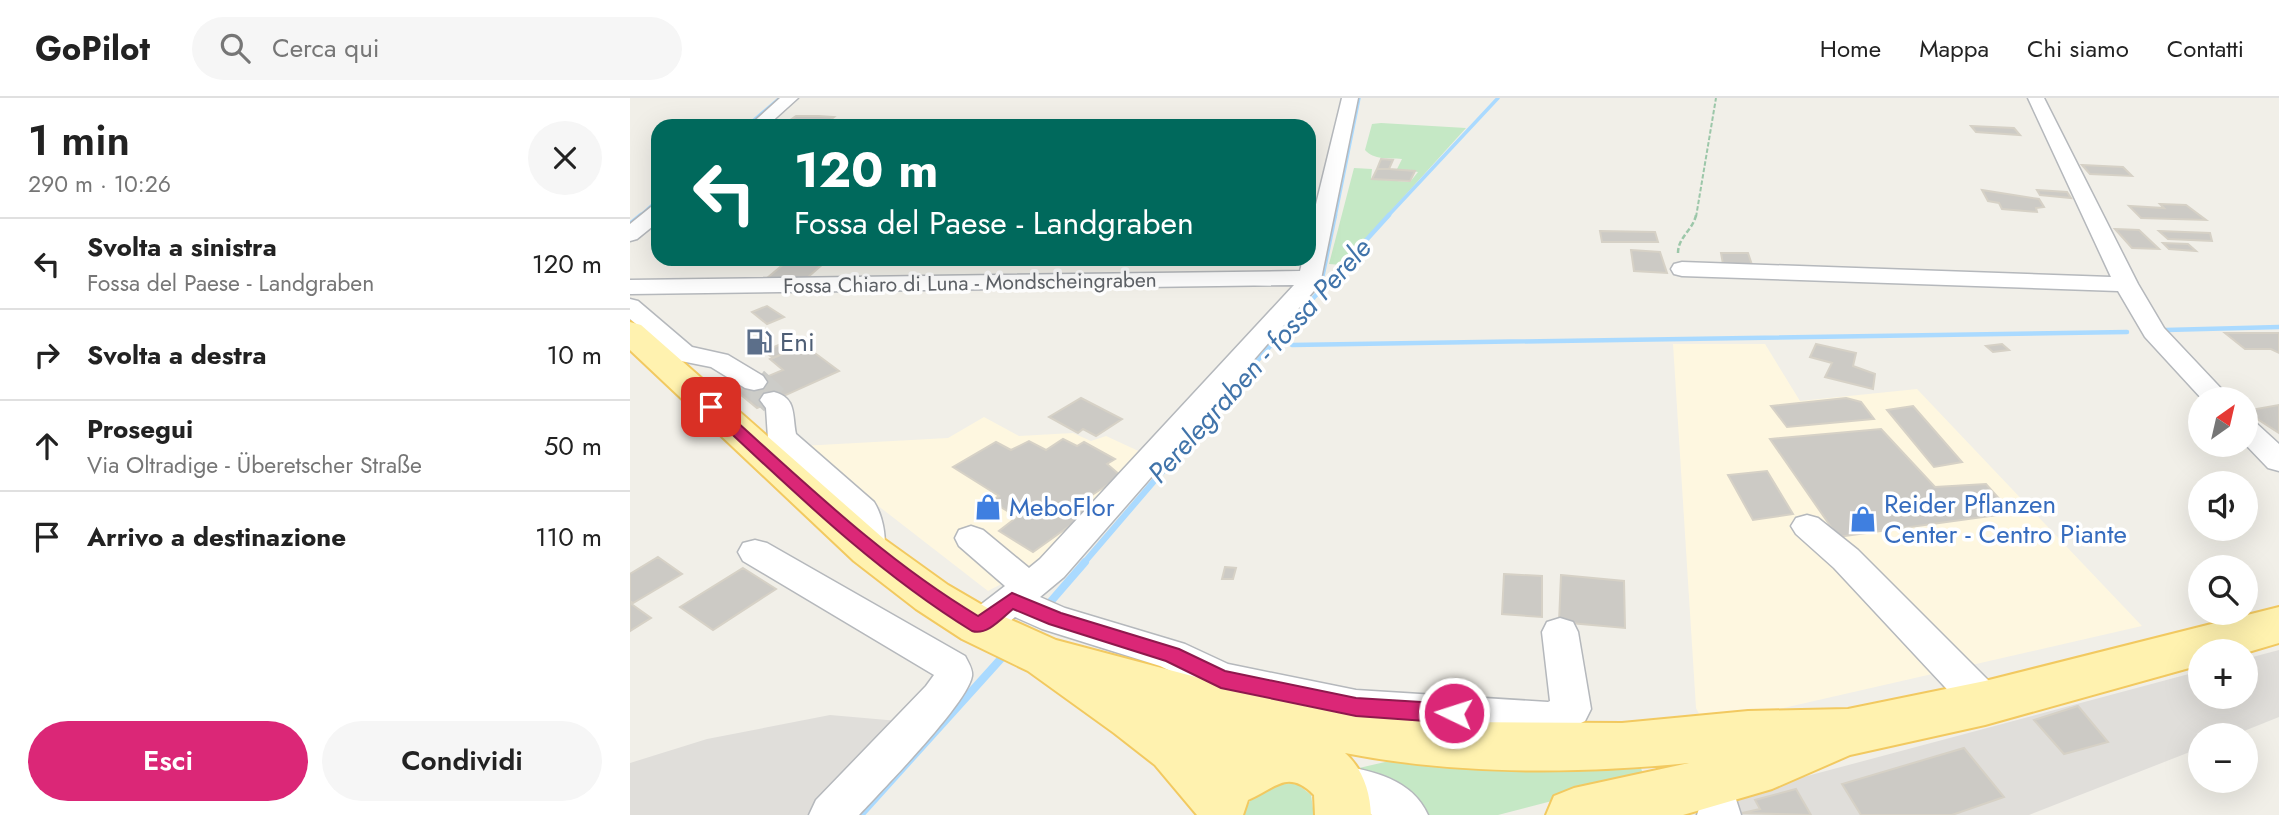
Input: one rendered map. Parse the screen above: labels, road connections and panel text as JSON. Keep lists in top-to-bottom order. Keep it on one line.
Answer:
{"streets":{"street":["Fossa Chiaro di Luna - Mondscheingraben"]},"water":["Perelegraben - fossa Perele"],"places":{"fuel station":["Eni"],"shop":["MeboFlor","Reider Pflanzen Center - Centro Piante"]},"north":"top right","page":{"header":"GoPilot","search":"Cerca qui","nav":["Home","Mappa","Chi siamo","Contatti"],"heading":["1 min","290 m · 10:26"],"turn":["120 m","Fossa del Paese - Landgraben"],"list":[{"name":"Svolta a sinistra","note":"Fossa del Paese - Landgraben","value":"120 m"},{"name":"Svolta a destra","value":"10 m"},{"name":"Prosegui","note":"Via Oltradige - Überetscher Straße","value":"50 m"},{"name":"Arrivo a destinazione","value":"110 m"}],"map_buttons":["+","−"],"buttons":["Esci","Condividi"]}}
